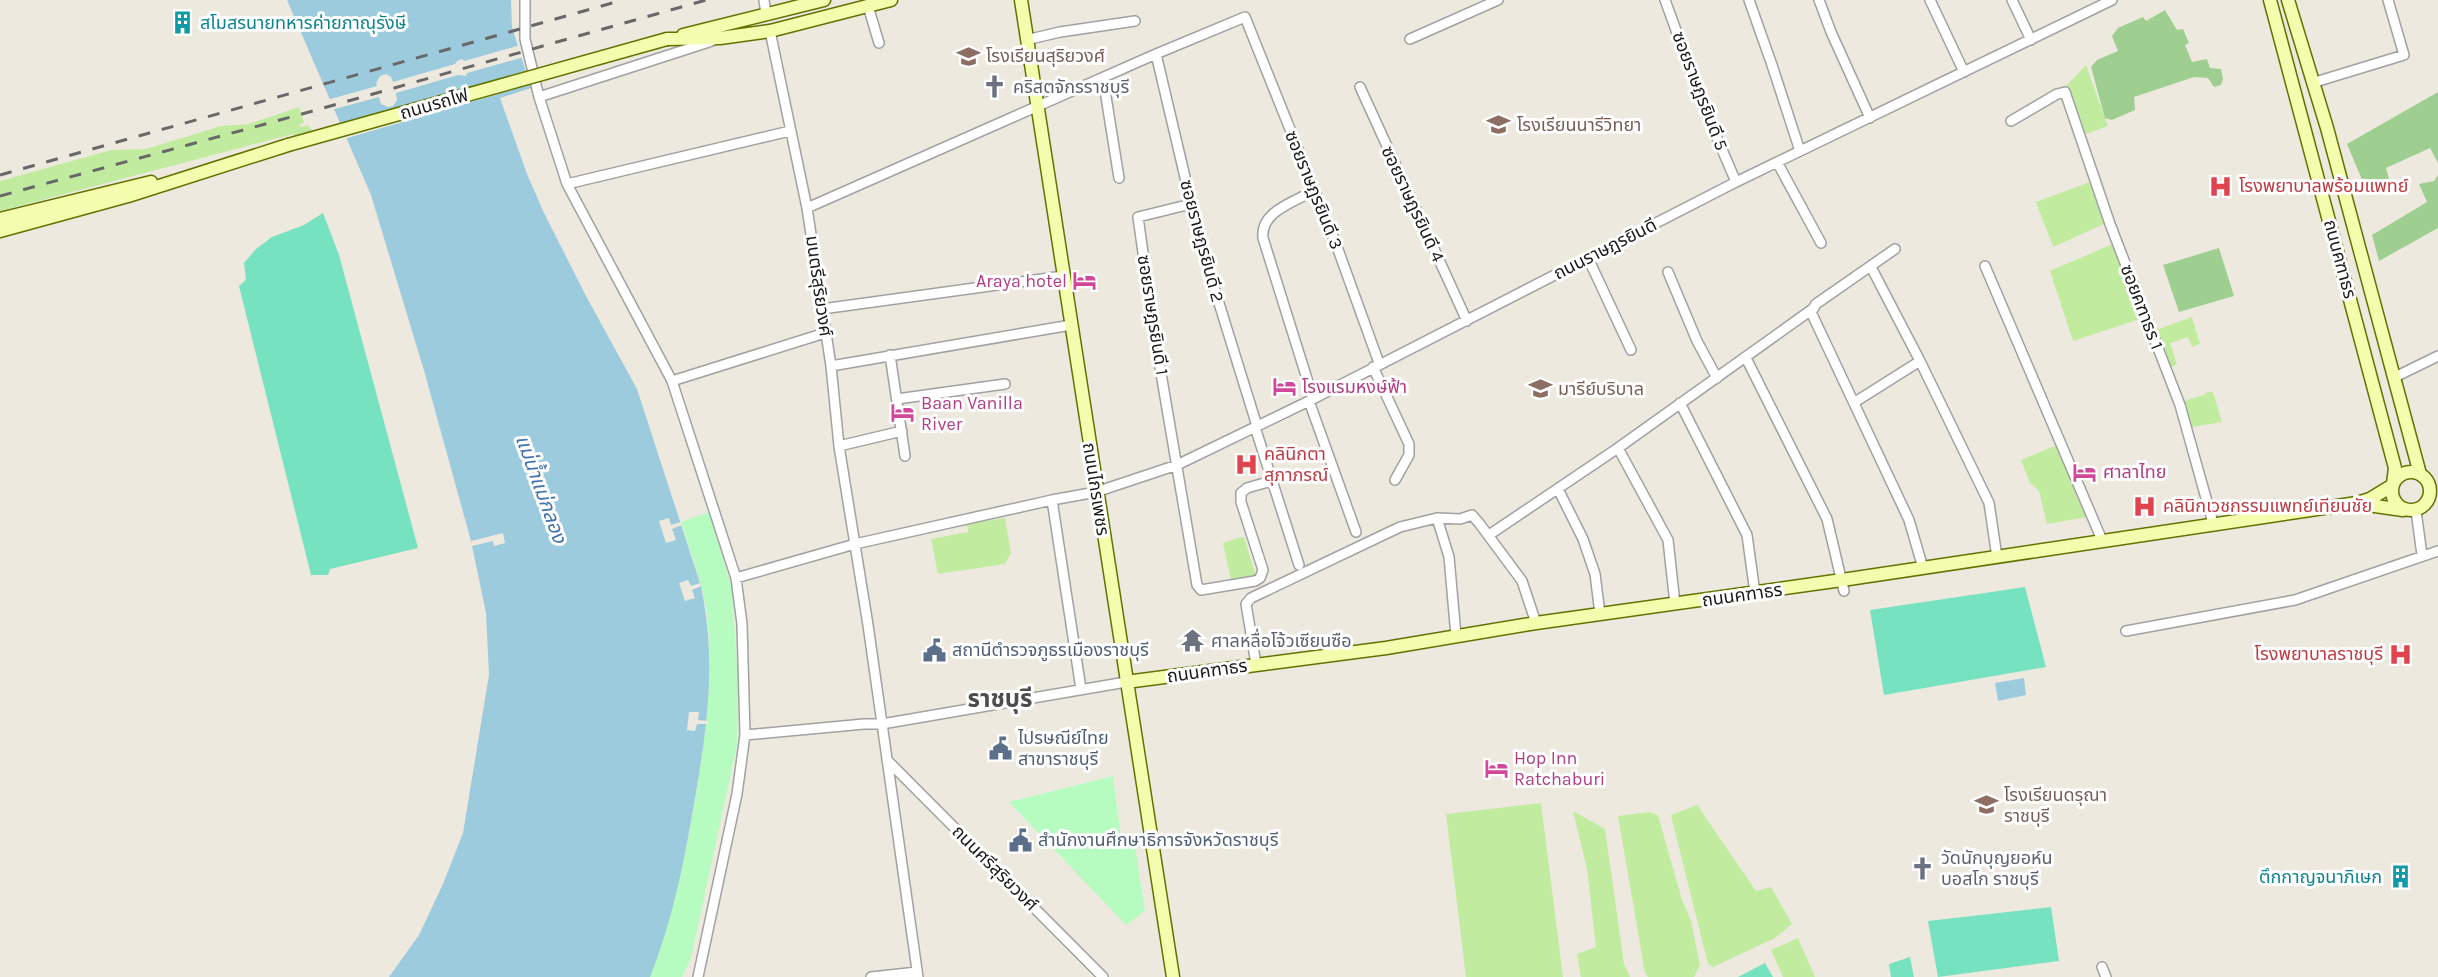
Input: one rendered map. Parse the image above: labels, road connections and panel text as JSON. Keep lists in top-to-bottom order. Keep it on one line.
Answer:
{"streets":{"street":["ซอยราษฎรยินดี 5","ถนนรถไฟ","ซอยราษฎรยินดี 3","ซอยราษฎรยินดี 4","ซอยราษฎรยินดี 2","ถนนราษฎรยินดี","ถนนคฑาธร","มนตรีสุริยวงศ์","ซอยคฑาธร 1","ซอยราษฎรยินดี 1","ถนนไกรเพชร","ถนนศรีสุริยวงศ์"]},"crossings":[["ซอยราษฎรยินดี 5","ถนนราษฎรยินดี"],["ถนนรถไฟ","มนตรีสุริยวงศ์"],["ซอยราษฎรยินดี 3","ซอยราษฎรยินดี 2"],["ซอยราษฎรยินดี 3","ถนนราษฎรยินดี"],["ซอยราษฎรยินดี 4","ถนนราษฎรยินดี"],["ซอยราษฎรยินดี 2","ถนนราษฎรยินดี"],["ซอยราษฎรยินดี 2","ซอยราษฎรยินดี 1"],["ถนนราษฎรยินดี","มนตรีสุริยวงศ์"],["ถนนราษฎรยินดี","ซอยราษฎรยินดี 1"],["ถนนราษฎรยินดี","ถนนไกรเพชร"],["ถนนคฑาธร","ซอยคฑาธร 1"],["ถนนคฑาธร","ถนนไกรเพชร"],["มนตรีสุริยวงศ์","ถนนศรีสุริยวงศ์"]],"districts":["ราชบุรี"],"water":["แม่น้ำแม่กลอง"],"places":{"building":["สโมสรนายทหารค่ายภาณุรังษี","ตึกกาญจนาภิเษก"],"school or university":["โรงเรียนสุริยวงศ์","โรงเรียนนารีวิทยา","มารีย์บริบาล","โรงเรียนดรุณา ราชบุรี"],"church":["คริสตจักรราชบุรี","วัดนักบุญยอห์น บอสโก ราชบุรี"],"hospital":["โรงพยาบาลพร้อมแพทย์","คลินิกตา สุภาภรณ์","คลินิกเวชกรรมแพทย์เทียนชัย","โรงพยาบาลราชบุรี"],"hotel":["Araya hotel","โรงแรมหงษ์ฟ้า","Baan Vanilla River","ศาลาไทย","Hop Inn Ratchaburi"],"temple":["ศาลหลื่อโจ้วเซียนซือ"],"public building":["สถานีตำรวจภูธรเมืองราชบุรี","ไปรษณีย์ไทย สาขาราชบุรี","สำนักงานศึกษาธิการจังหวัดราชบุรี"]}}
